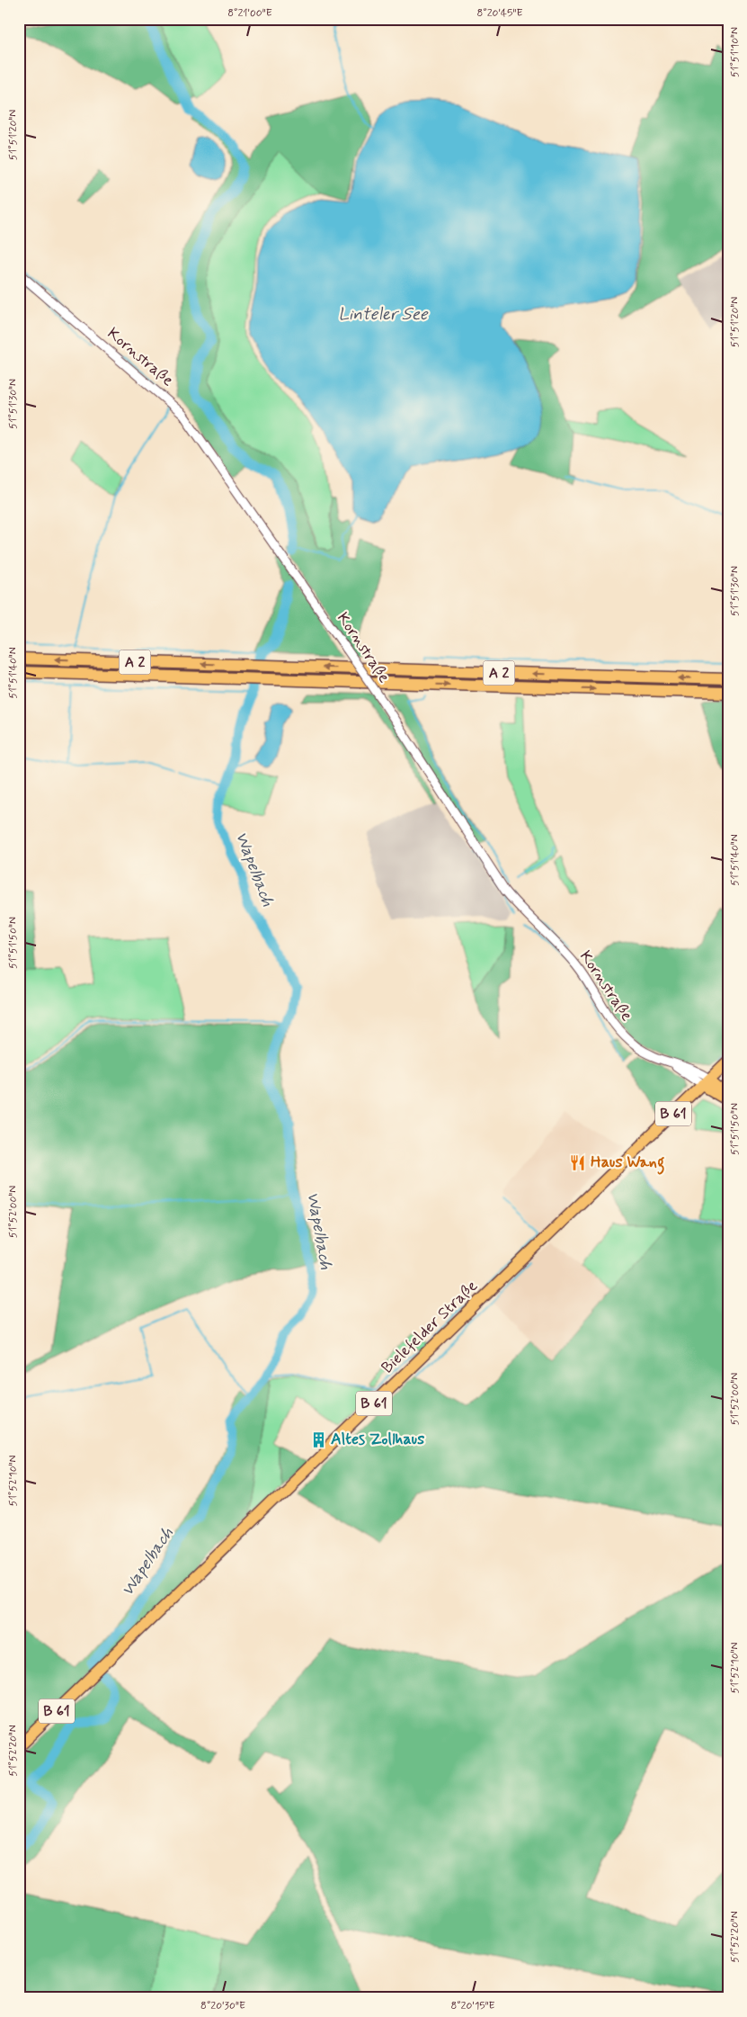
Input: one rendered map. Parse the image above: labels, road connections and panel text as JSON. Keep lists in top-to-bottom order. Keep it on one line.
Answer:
{"streets":{"highway":["A 2"],"main road":["B 61","Bielefelder Straße"],"street":["Kornstraße"]},"crossings":[["Kornstraße","Bielefelder Straße"]],"water":["Linteler See","Wapelbach"],"places":{"restaurant":["Haus Wang"],"building":["Altes Zollhaus"]},"coordinates":["8°21'00\"E","8°20'45\"E","51°51'10\"N","51°51'20\"N","51°51'30\"N","51°51'40\"N","51°51'50\"N","51°52'00\"N","51°52'10\"N","51°52'20\"N","8°20'30\"E","8°20'15\"E"]}
